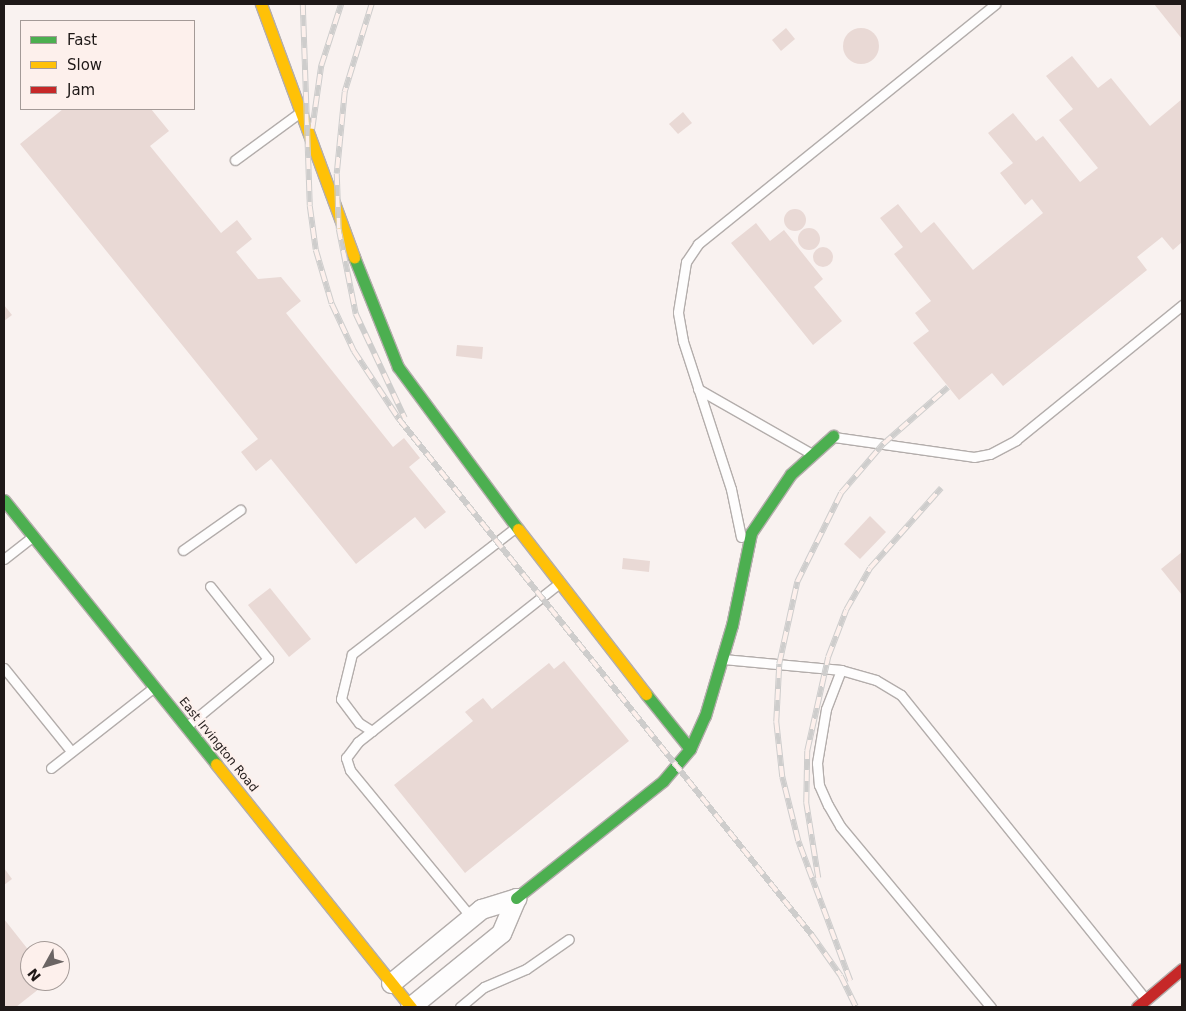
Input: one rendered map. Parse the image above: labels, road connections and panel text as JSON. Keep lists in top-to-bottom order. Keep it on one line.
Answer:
{"streets":{"street":["East Irvington Road"]},"legend":["Fast","Slow","Jam"],"north":"bottom left"}
